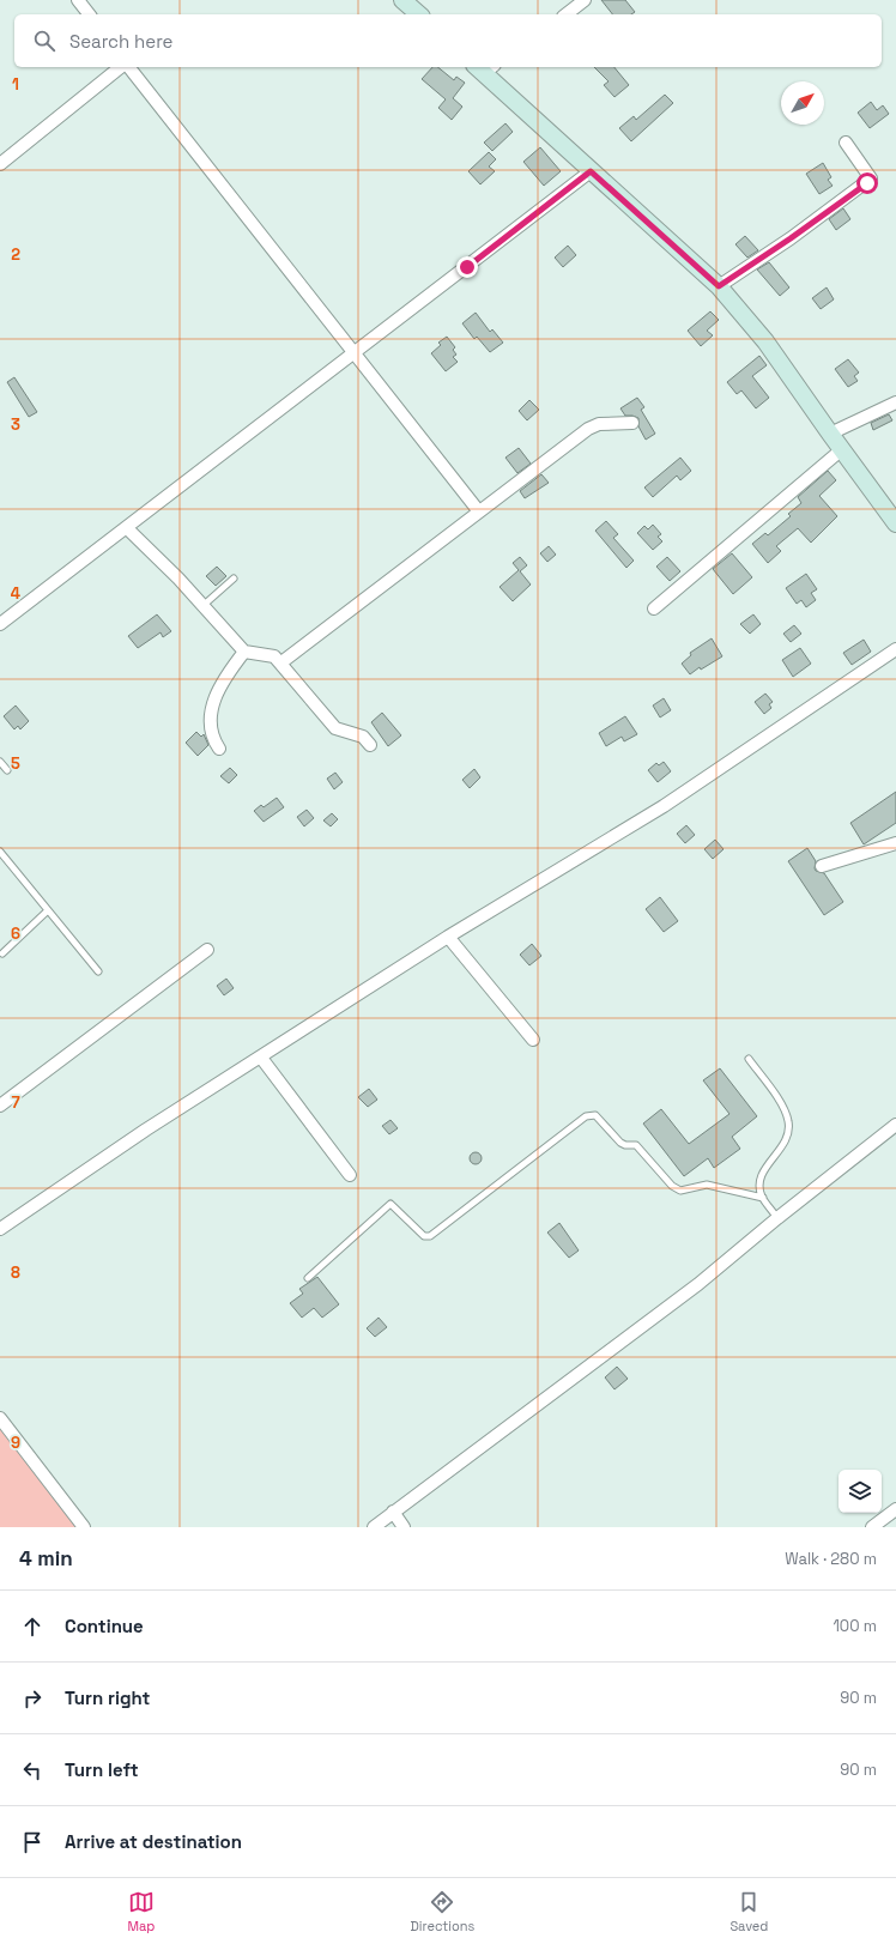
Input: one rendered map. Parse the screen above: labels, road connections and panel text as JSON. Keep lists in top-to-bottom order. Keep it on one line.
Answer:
{"north":"top right","page":{"search":"Search here","heading":["4 min","Walk · 280 m"],"list":[["Continue","100 m"],["Turn right","90 m"],["Turn left","90 m"],"Arrive at destination"],"nav":["Map","Directions","Saved"]},"grid":{"rows":["1","2","3","4","5","6","7","8","9"]}}
